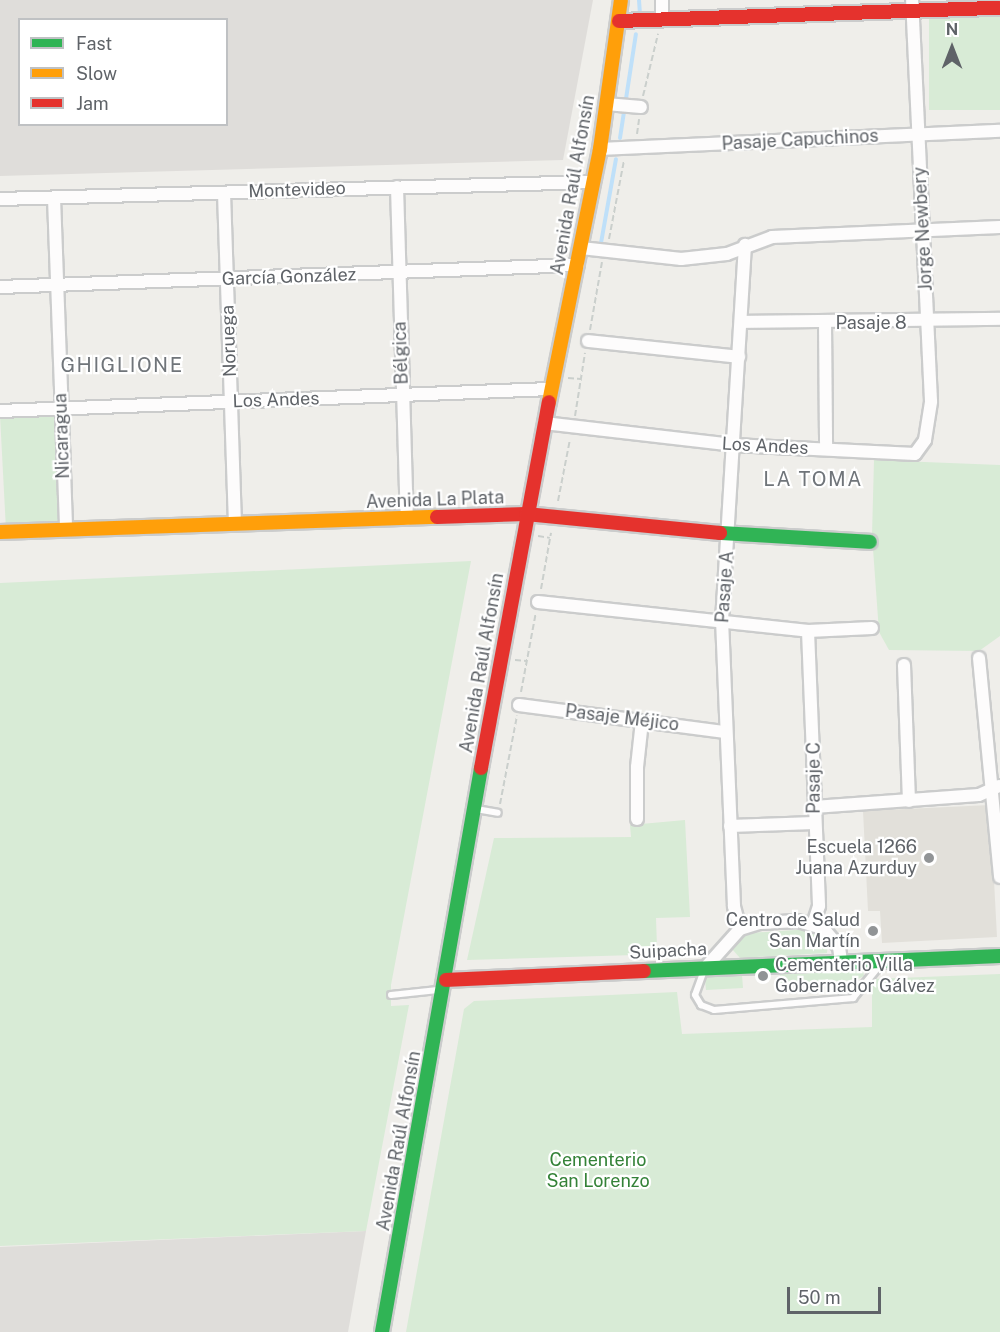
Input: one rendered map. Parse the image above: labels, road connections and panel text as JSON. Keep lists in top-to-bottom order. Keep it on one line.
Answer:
{"streets":{"street":["Pasaje Capuchinos","Avenida Raúl Alfonsín","Montevideo","Jorge Newbery","García González","Pasaje 8","Noruega","Bélgica","Los Andes","Nicaragua","Avenida La Plata","Pasaje A","Pasaje Méjico","Pasaje C","Suipacha"]},"crossings":[["Pasaje Capuchinos","Avenida Raúl Alfonsín"],["Pasaje Capuchinos","Jorge Newbery"],["Avenida Raúl Alfonsín","Montevideo"],["Avenida Raúl Alfonsín","García González"],["Avenida Raúl Alfonsín","Los Andes"],["Avenida Raúl Alfonsín","Avenida La Plata"],["Avenida Raúl Alfonsín","Suipacha"],["Montevideo","Noruega"],["Montevideo","Bélgica"],["Montevideo","Nicaragua"],["Jorge Newbery","Pasaje 8"],["Jorge Newbery","Los Andes"],["García González","Noruega"],["García González","Bélgica"],["García González","Nicaragua"],["Pasaje 8","Pasaje A"],["Noruega","Los Andes"],["Noruega","Avenida La Plata"],["Bélgica","Los Andes"],["Bélgica","Avenida La Plata"],["Los Andes","Nicaragua"],["Los Andes","Pasaje A"],["Nicaragua","Avenida La Plata"],["Avenida La Plata","Pasaje A"],["Pasaje A","Pasaje Méjico"]],"districts":["GHIGLIONE","LA TOMA"],"parks":["Cementerio San Lorenzo"],"places":["Escuela 1266 Juana Azurduy","Centro de Salud San Martín","Cementerio Villa Gobernador Gálvez"],"legend":["Fast","Slow","Jam"],"scale_bar":"50 m","north":"top"}
